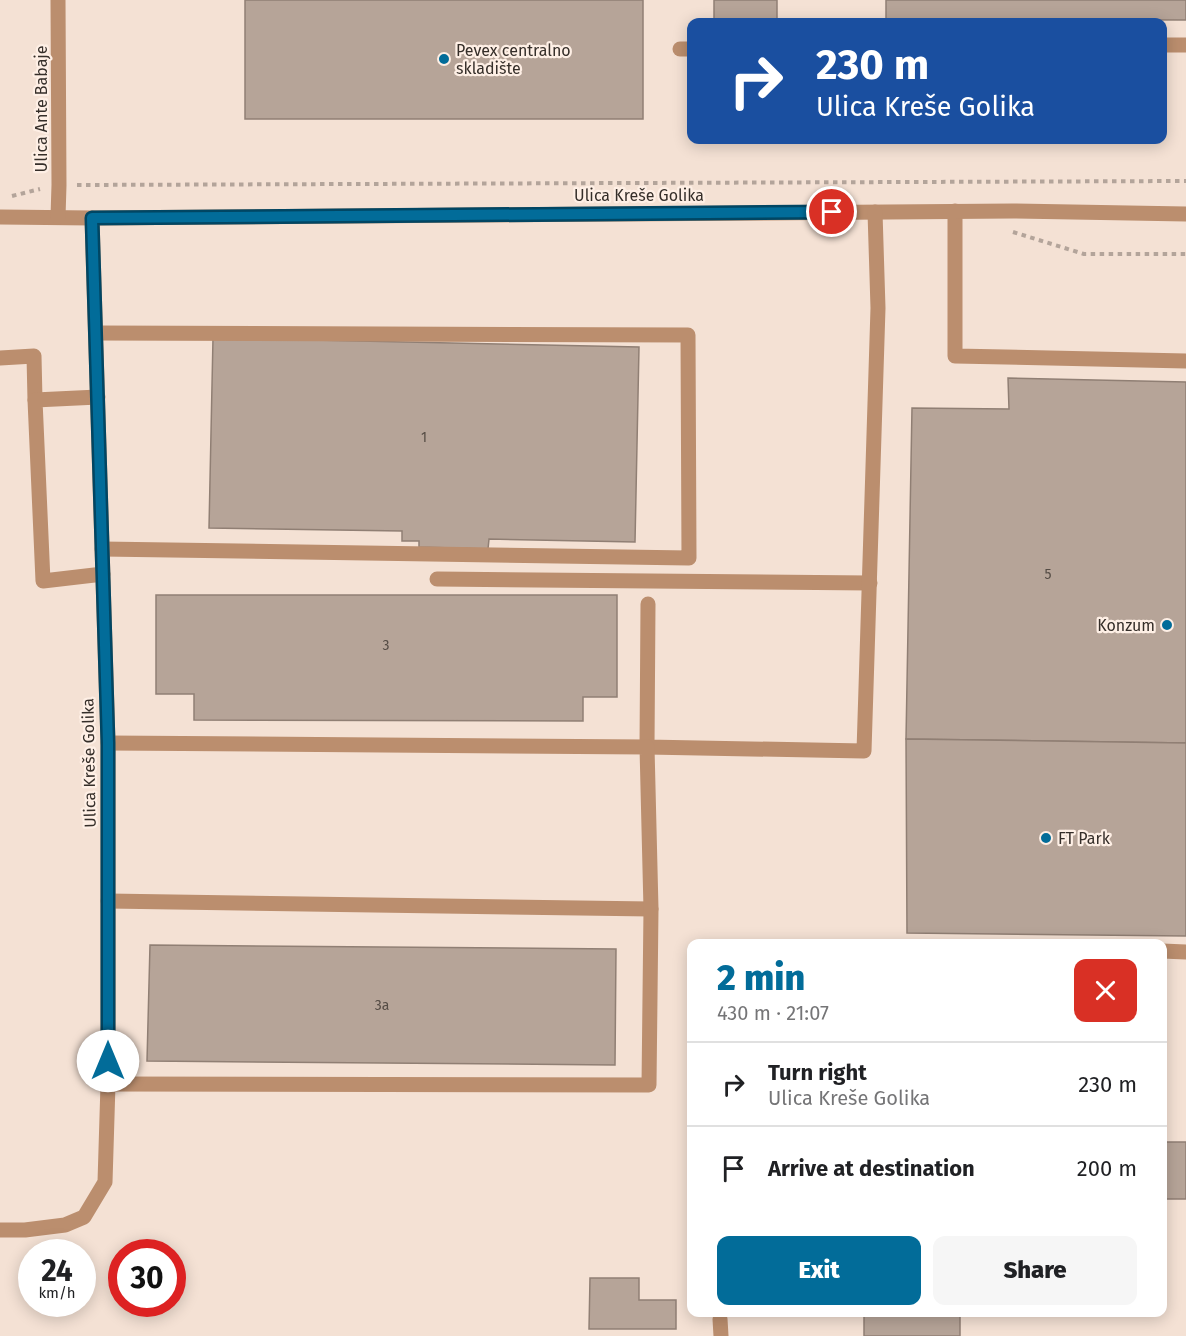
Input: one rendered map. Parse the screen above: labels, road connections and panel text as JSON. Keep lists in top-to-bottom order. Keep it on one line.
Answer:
{"streets":{"street":["Ulica Ante Babaje","Ulica Kreše Golika"]},"crossings":[["Ulica Ante Babaje","Ulica Kreše Golika"]],"places":["Pevex centralno skladište","Konzum","FT Park"],"house_numbers":["1","5","3","3a"],"page":{"turn":["230 m","Ulica Kreše Golika"],"heading":["2 min","430 m · 21:07"],"list":[{"name":"Turn right","note":"Ulica Kreše Golika","value":"230 m"},{"name":"Arrive at destination","value":"200 m"}],"buttons":["Exit","Share"],"speed":"24 km/h","limit":"30"}}
